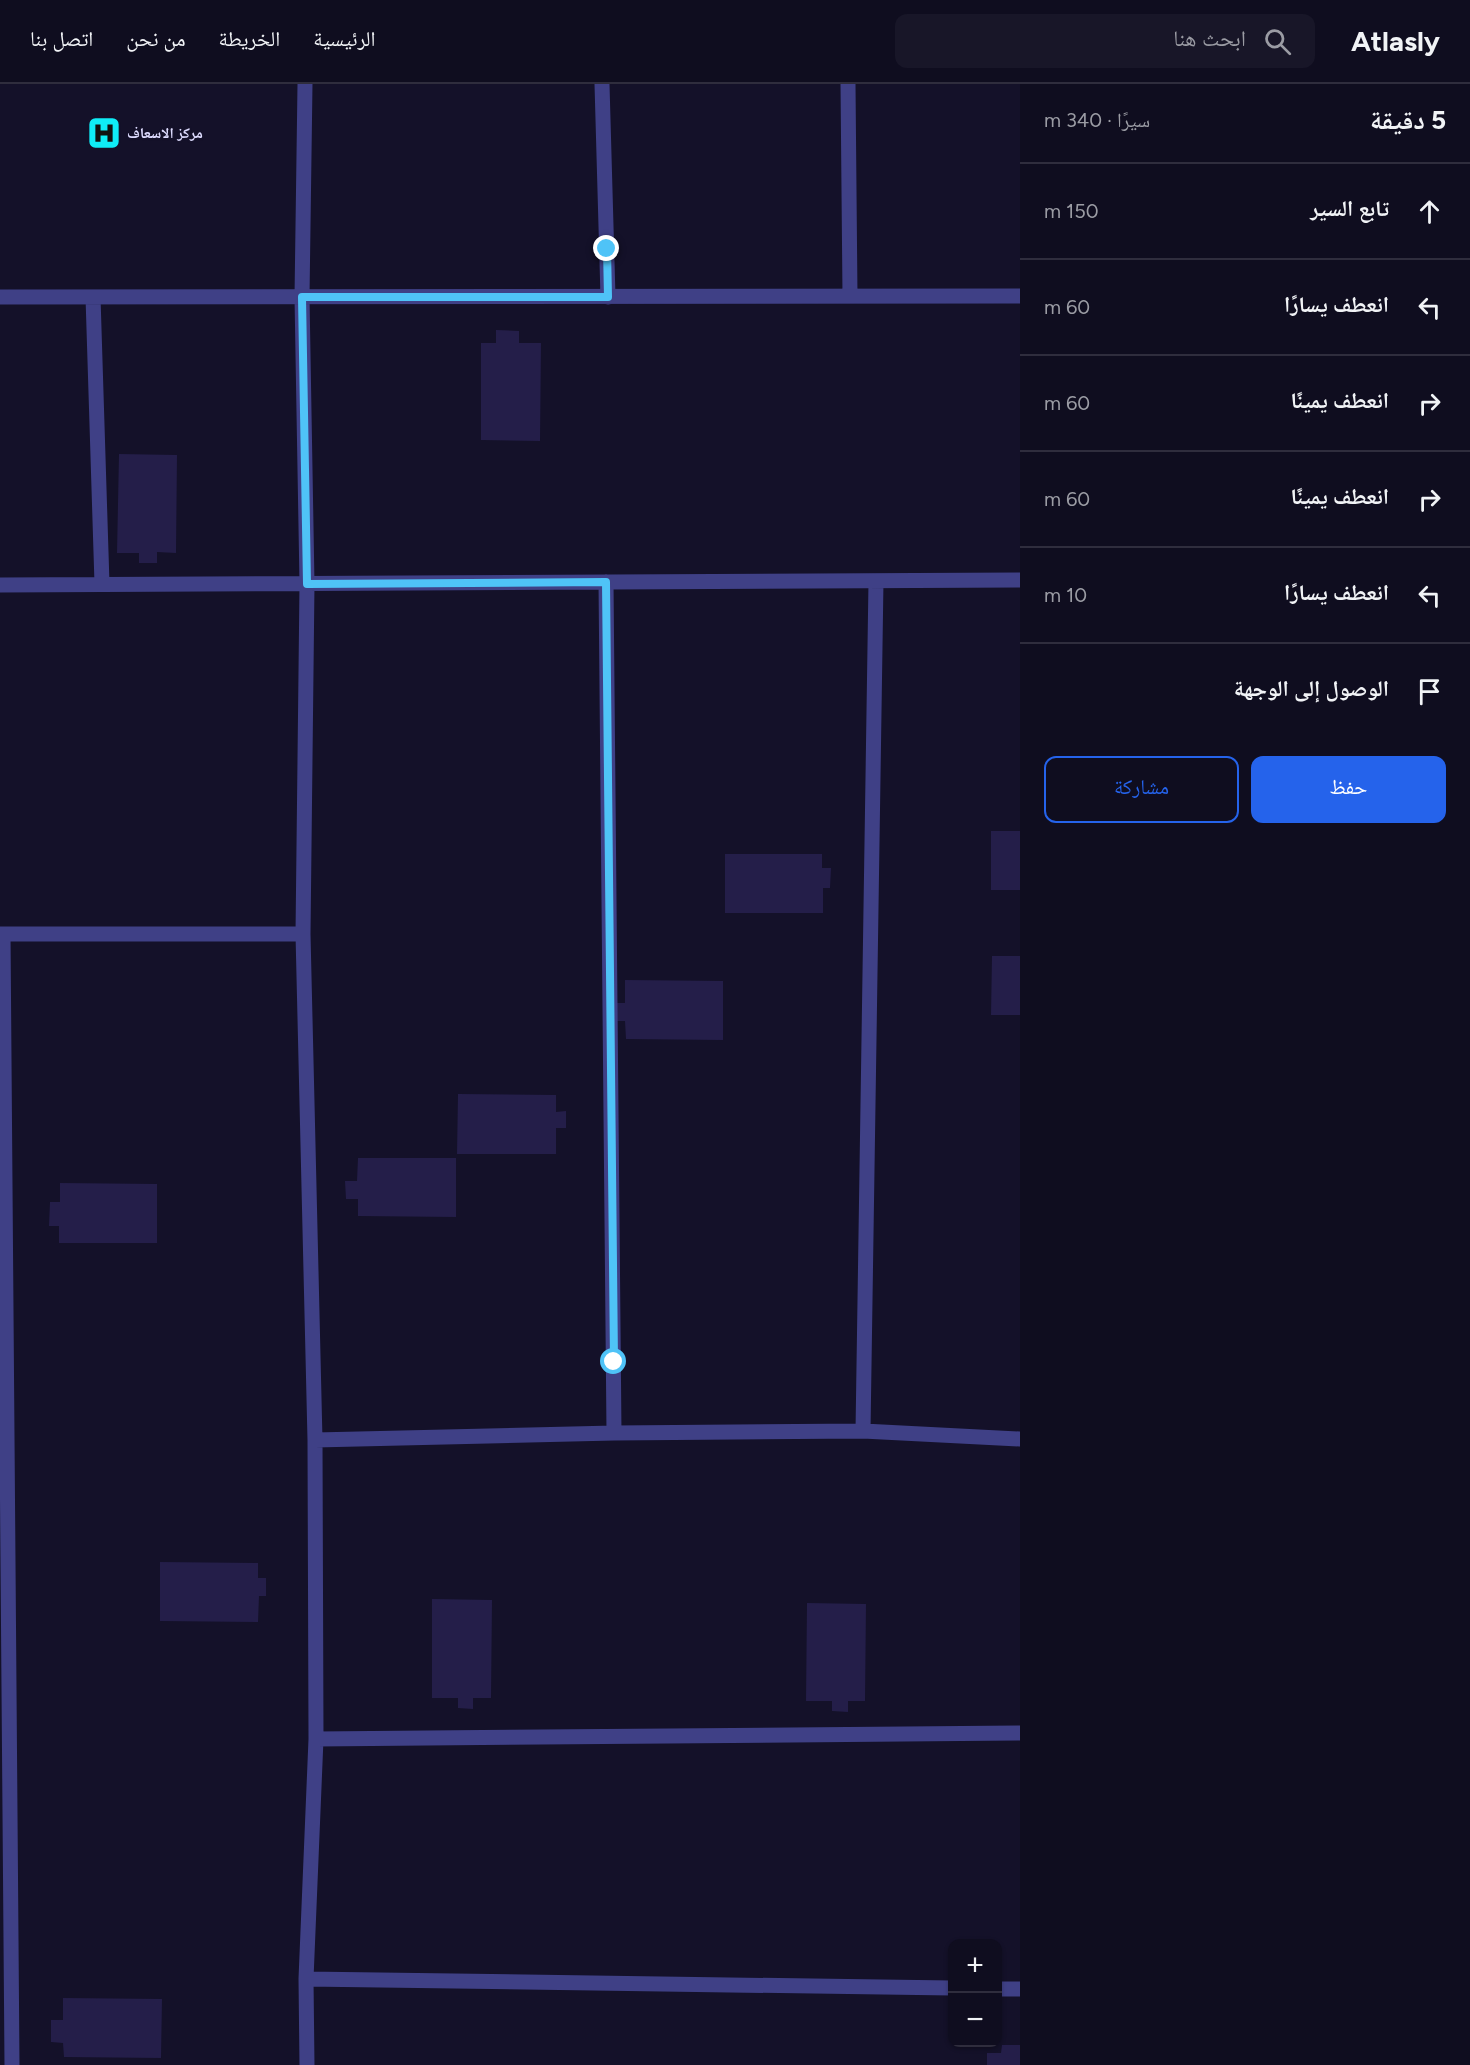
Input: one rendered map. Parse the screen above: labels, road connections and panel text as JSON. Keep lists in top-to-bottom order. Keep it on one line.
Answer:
{"places":{"hospital":["مركز الاسعاف"]},"page":{"header":"Atlasly","search":"ابحث هنا","nav":["الرئيسية","الخريطة","من نحن","اتصل بنا"],"heading":["5 دقيقة","سيرًا · 340 m"],"list":[["تابع السير","150 m"],["انعطف يسارًا","60 m"],["انعطف يمينًا","60 m"],["انعطف يمينًا","60 m"],["انعطف يسارًا","10 m"],"الوصول إلى الوجهة"],"buttons":["حفظ","مشاركة"],"map_buttons":["+","−"]}}
